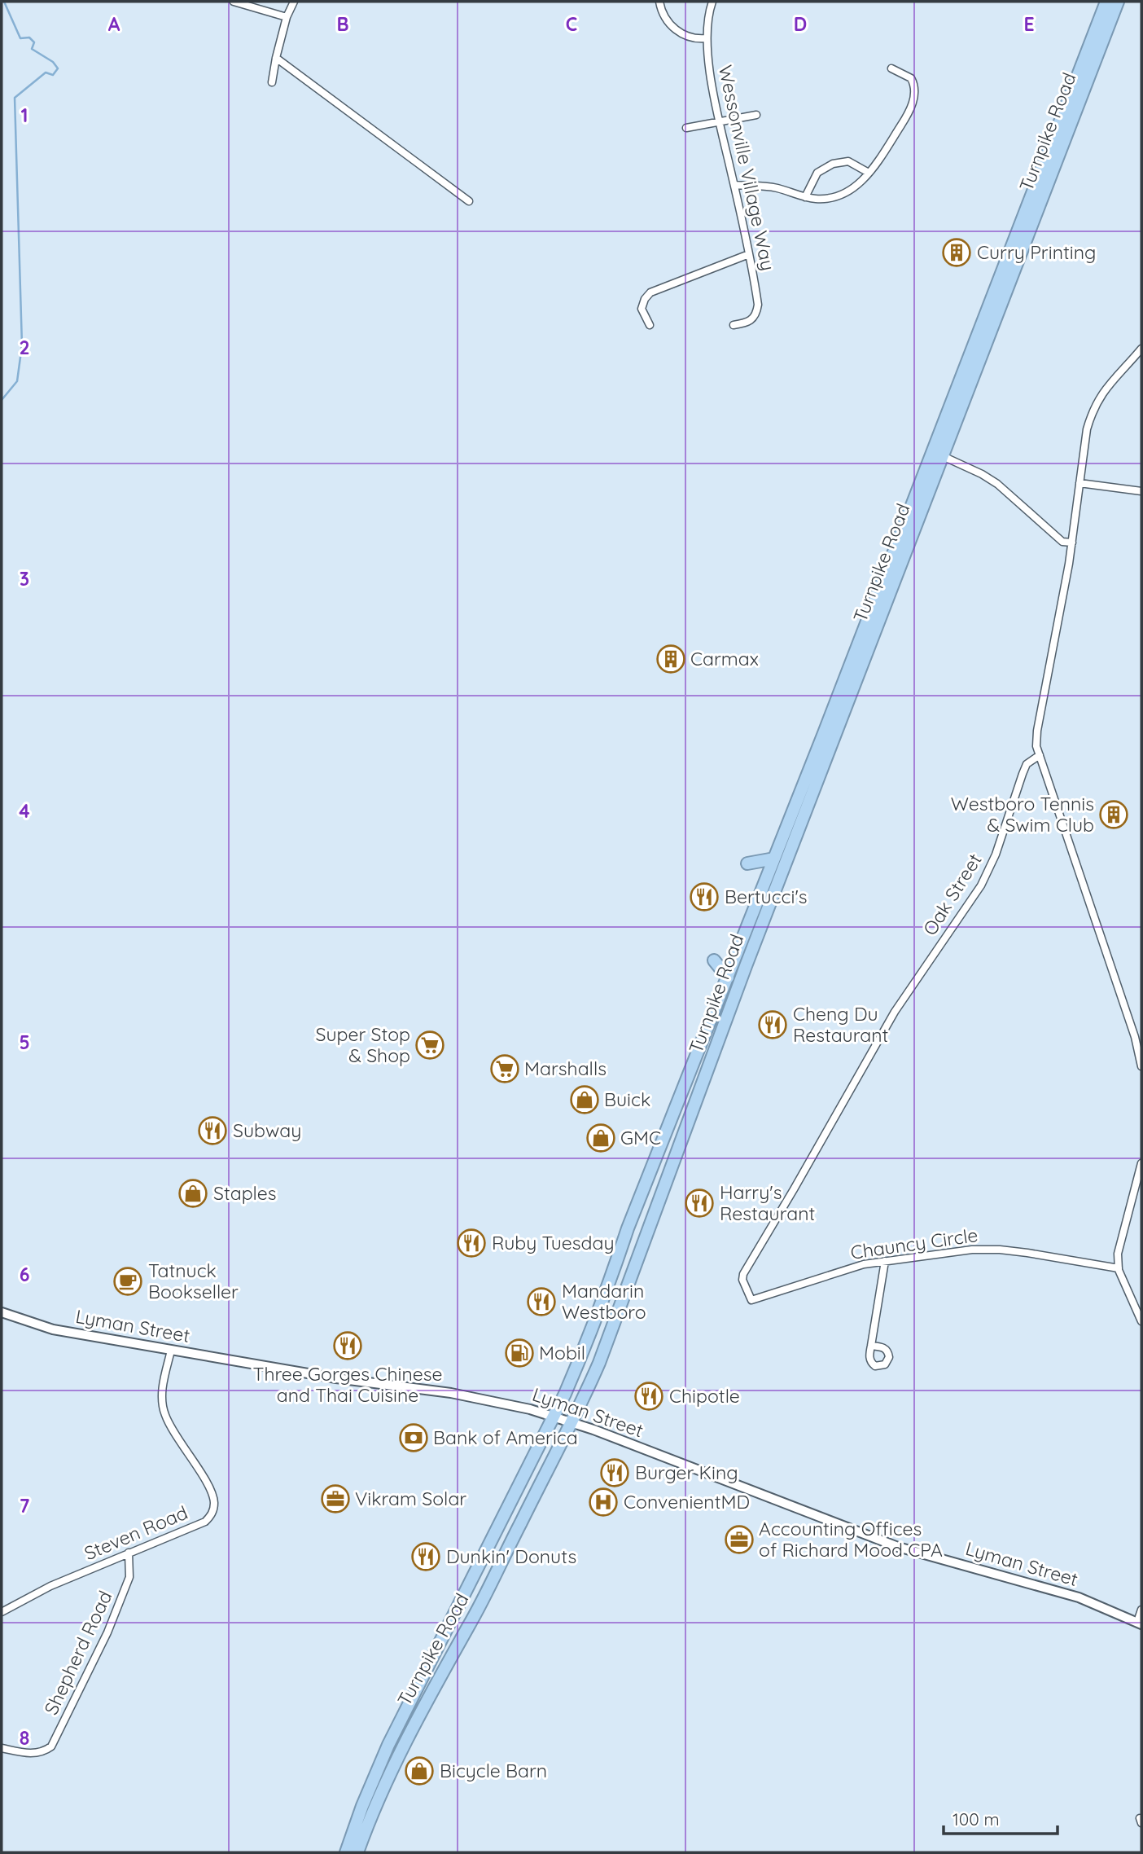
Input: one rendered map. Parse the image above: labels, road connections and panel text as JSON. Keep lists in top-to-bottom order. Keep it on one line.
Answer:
{"streets":{"highway":["Turnpike Road"],"street":["Wessonville Village Way","Oak Street","Chauncy Circle","Lyman Street","Steven Road","Shepherd Road"]},"crossings":[["Turnpike Road","Lyman Street"],["Oak Street","Chauncy Circle"],["Lyman Street","Steven Road"],["Steven Road","Shepherd Road"]],"places":{"building":["Curry Printing","Carmax","Westboro Tennis & Swim Club"],"restaurant":["Bertucci's","Cheng Du Restaurant","Subway","Harry's Restaurant","Ruby Tuesday","Mandarin Westboro","Three Gorges Chinese and Thai Cuisine","Chipotle","Burger King","Dunkin' Donuts"],"supermarket":["Super Stop & Shop","Marshalls"],"shop":["Buick","GMC","Staples","Bicycle Barn"],"cafe":["Tatnuck Bookseller"],"fuel station":["Mobil"],"bank":["Bank of America"],"office":["Vikram Solar","Accounting Offices of Richard Mood CPA"],"hospital":["ConvenientMD"]},"scale_bar":"100 m","grid":{"columns":["A","B","C","D","E"],"rows":["1","2","3","4","5","6","7","8"]}}
